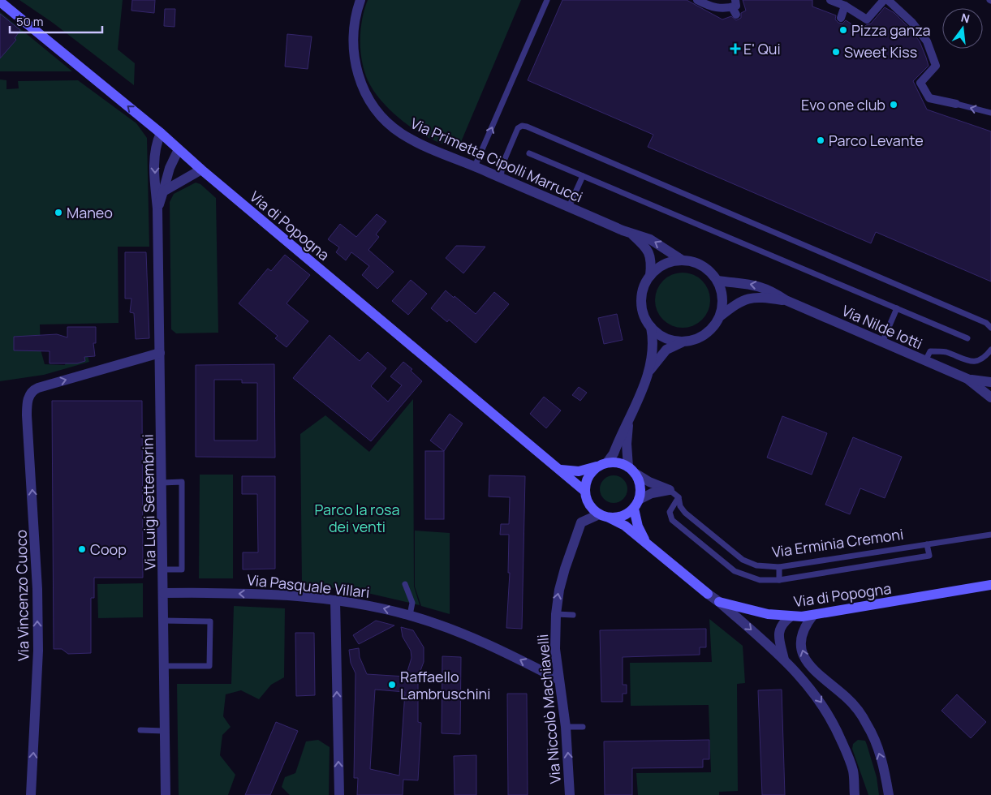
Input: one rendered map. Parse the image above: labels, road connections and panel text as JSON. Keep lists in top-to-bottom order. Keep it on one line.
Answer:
{"streets":{"main road":["Via di Popogna"],"street":["Via Primetta Cipolli Marrucci","Via Nilde Iotti","Via Luigi Settembrini","Via Erminia Cremoni","Via Pasquale Villari","Via Vincenzo Cuoco","Via Niccolò Machiavelli"]},"crossings":[["Via Primetta Cipolli Marrucci","Via Nilde Iotti"],["Via di Popogna","Via Luigi Settembrini"],["Via di Popogna","Via Erminia Cremoni"],["Via di Popogna","Via Niccolò Machiavelli"],["Via Luigi Settembrini","Via Pasquale Villari"],["Via Luigi Settembrini","Via Vincenzo Cuoco"],["Via Erminia Cremoni","Via Niccolò Machiavelli"],["Via Pasquale Villari","Via Niccolò Machiavelli"]],"one_way":["Via Pasquale Villari","Via Vincenzo Cuoco","Via Niccolò Machiavelli"],"parks":["Parco la rosa dei venti"],"places":{"other":["Pizza ganza","Sweet Kiss","Evo one club","Parco Levante","Maneo","Coop","Raffaello Lambruschini"],"health":["E' Qui"]},"scale_bar":"50 m","north":"top"}
